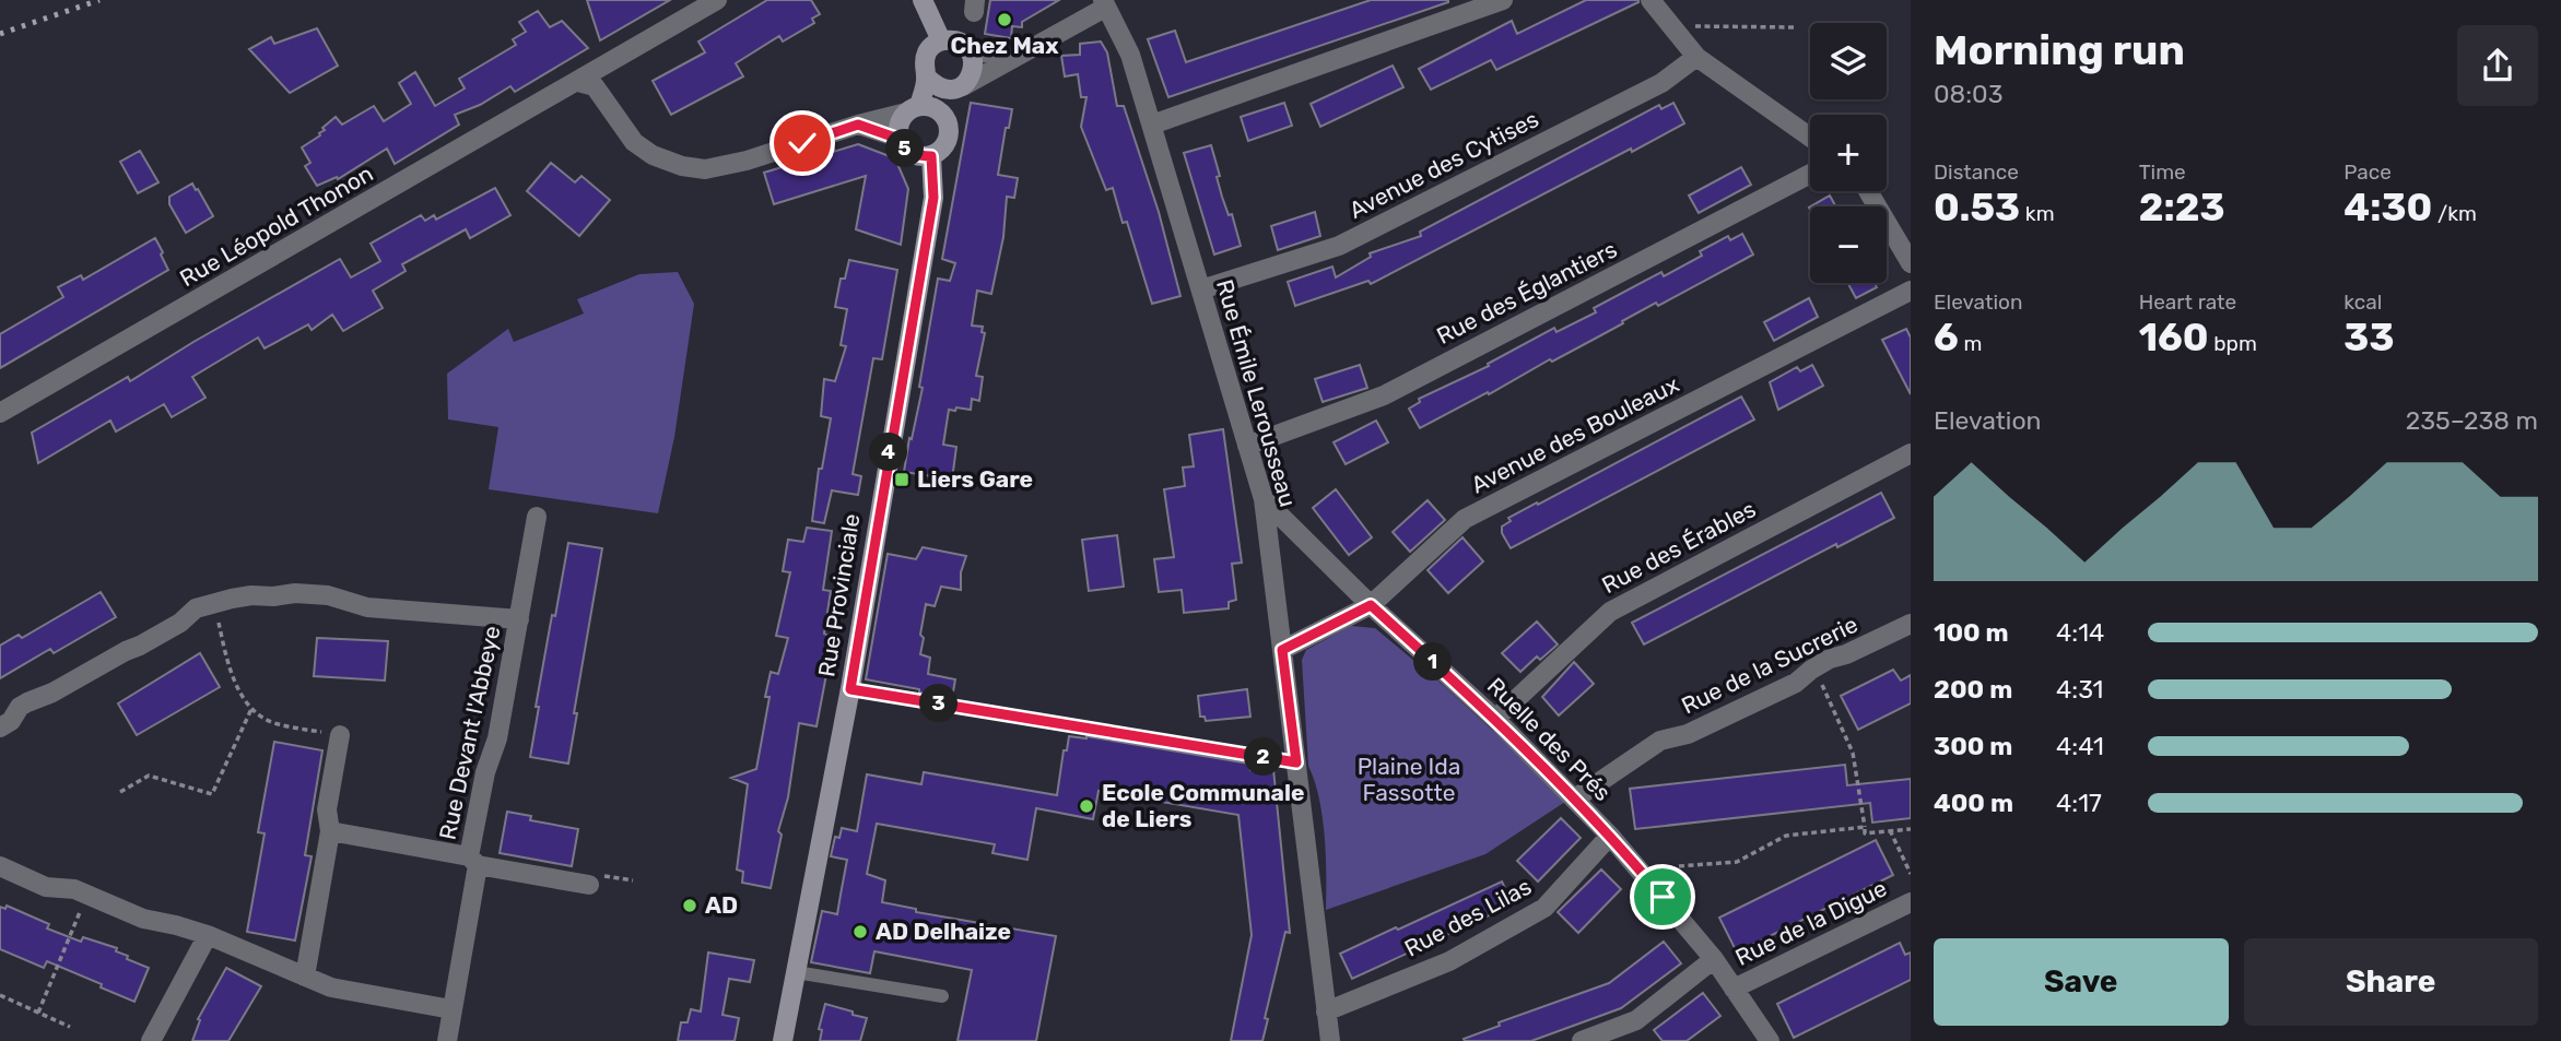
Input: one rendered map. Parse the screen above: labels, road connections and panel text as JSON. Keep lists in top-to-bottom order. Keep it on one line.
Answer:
{"streets":{"main road":["Rue Provinciale"],"street":["Avenue des Cytises","Rue Léopold Thonon","Rue des Églantiers","Rue Émile Lerousseau","Avenue des Bouleaux","Rue des Érables","Rue de la Sucrerie","Rue Devant l'Abbeye","Ruelle des Prés","Rue des Lilas","Rue de la Digue"]},"crossings":[["Avenue des Cytises","Rue Émile Lerousseau"],["Rue des Églantiers","Rue Émile Lerousseau"],["Rue Émile Lerousseau","Avenue des Bouleaux"],["Rue Émile Lerousseau","Ruelle des Prés"],["Rue Émile Lerousseau","Rue des Lilas"],["Avenue des Bouleaux","Ruelle des Prés"],["Rue des Érables","Ruelle des Prés"],["Rue de la Sucrerie","Ruelle des Prés"],["Ruelle des Prés","Rue des Lilas"],["Ruelle des Prés","Rue de la Digue"]],"parks":["Plaine Ida Fassotte"],"places":{"other":["Chez Max","Ecole Communale de Liers","AD","AD Delhaize"],"transit":["Liers Gare"]},"page":{"heading":["Morning run","08:03"],"map_buttons":["+","−"],"pins":["5","4","1","3","2"],"stats":[["Distance","0.53 km"],["Time","2:23"],["Pace","4:30 /km"],["Elevation","6 m"],["Heart rate","160 bpm"],["kcal","33"]],"chart":["Elevation","235–238 m"],"list":[{"name":"100 m","note":"4:14"},{"name":"200 m","note":"4:31"},{"name":"300 m","note":"4:41"},{"name":"400 m","note":"4:17"}],"buttons":["Save","Share"]}}
